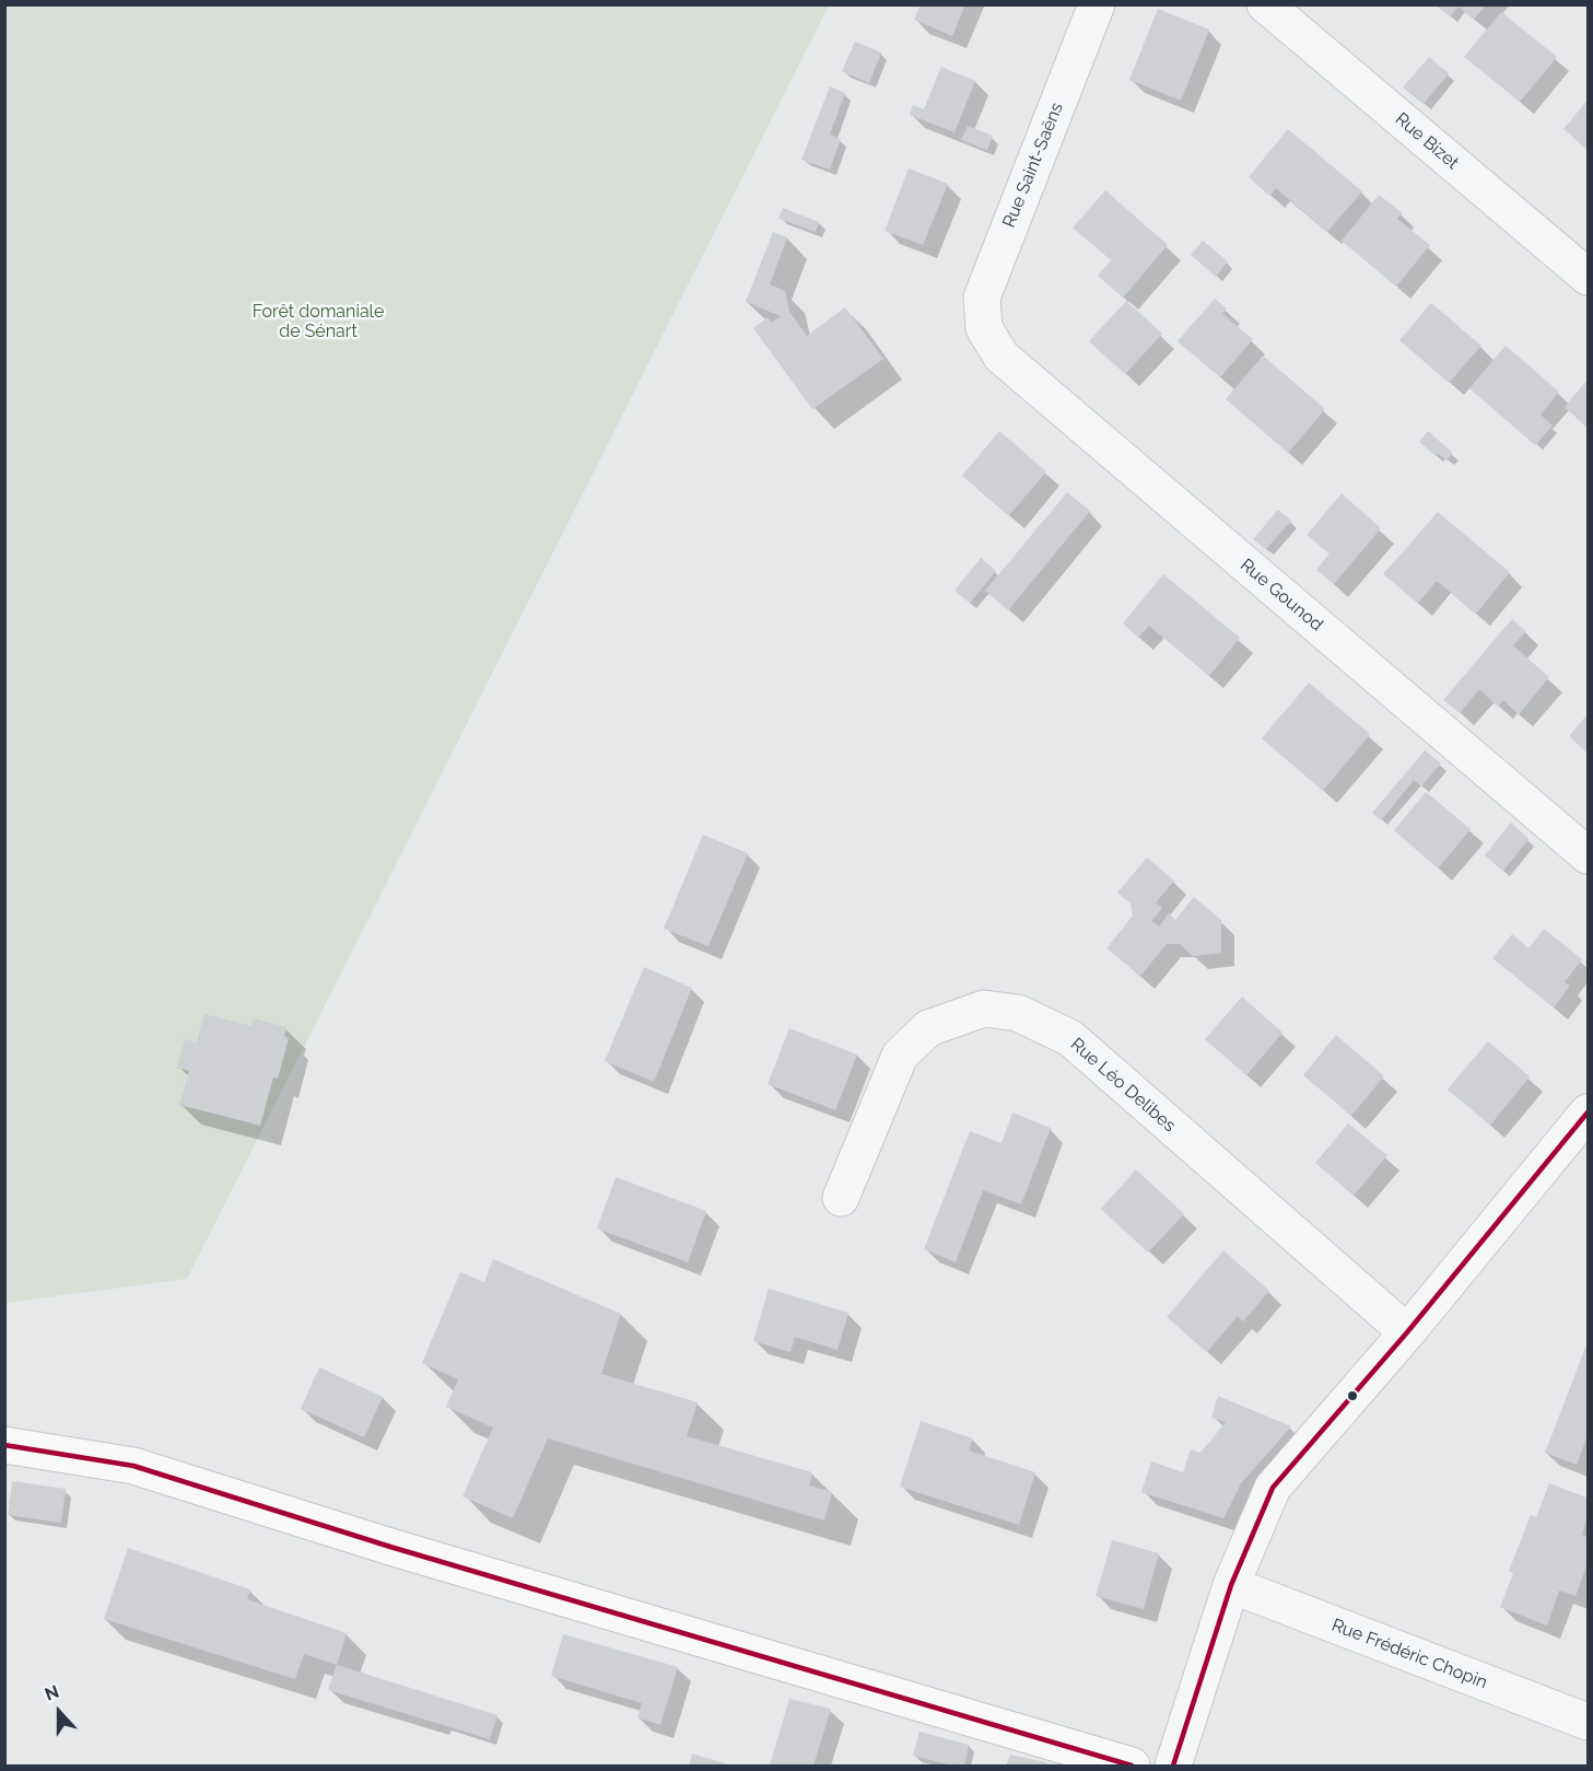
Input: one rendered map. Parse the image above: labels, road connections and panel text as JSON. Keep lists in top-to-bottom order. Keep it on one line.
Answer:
{"streets":{"street":["Rue Bizet","Rue Saint-Saëns","Rue Gounod","Rue Léo Delibes","Rue Frédéric Chopin"]},"crossings":[["Rue Saint-Saëns","Rue Gounod"]],"parks":["Forêt domaniale de Sénart"],"north":"top"}
